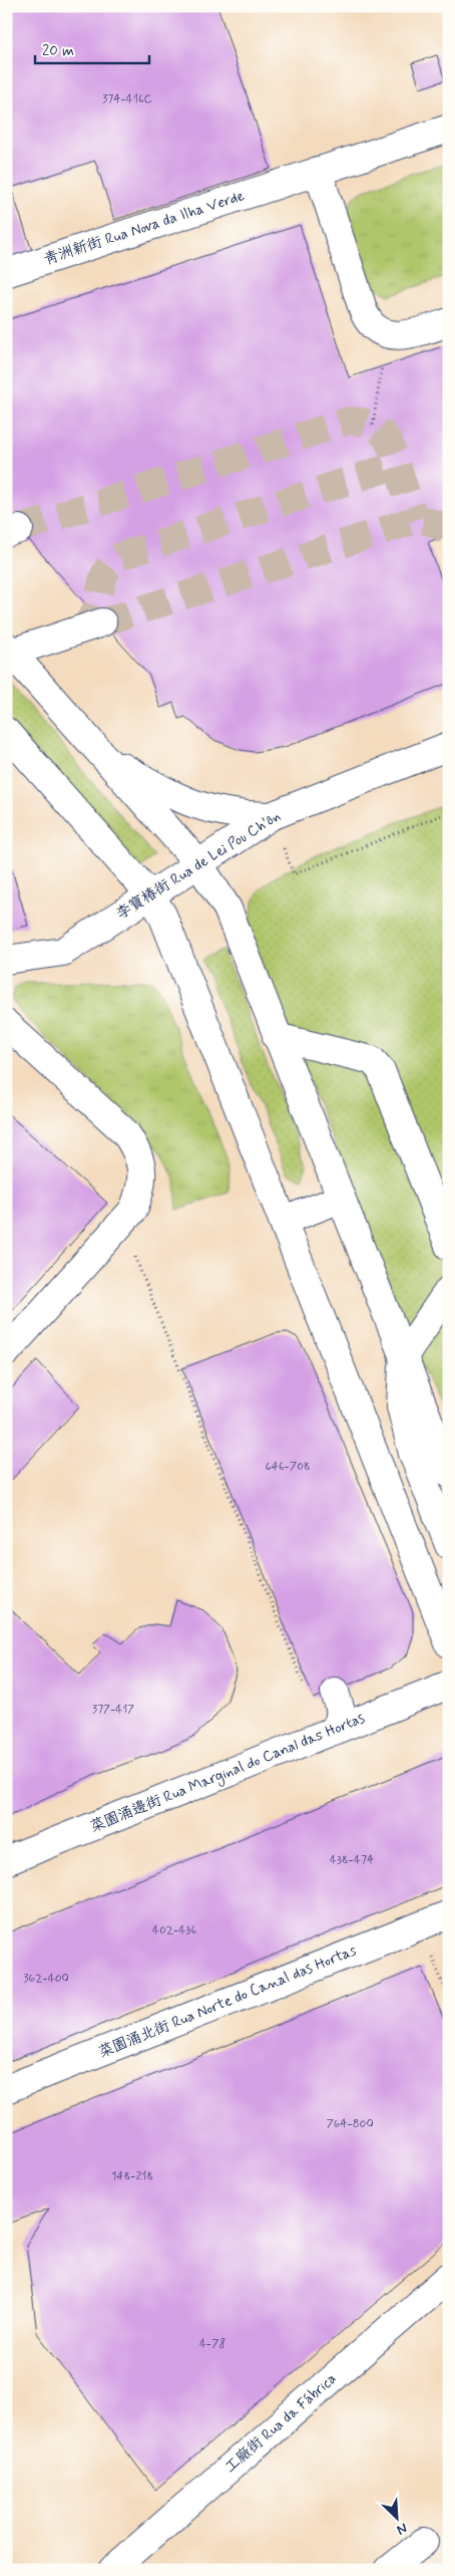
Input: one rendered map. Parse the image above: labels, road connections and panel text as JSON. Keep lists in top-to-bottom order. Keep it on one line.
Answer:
{"streets":{"main road":["青洲新街 Rua Nova da Ilha Verde","李寶椿街 Rua de Lei Pou Ch'ôn","菜園涌邊街 Rua Marginal do Canal das Hortas","菜園涌北街 Rua Norte do Canal das Hortas","工廠街 Rua da Fábrica"]},"house_numbers":["374-416C","646-708","377-417","438-474","402-436","362-400","764-800","148-218","4-78"],"scale_bar":"20 m","north":"bottom right"}
